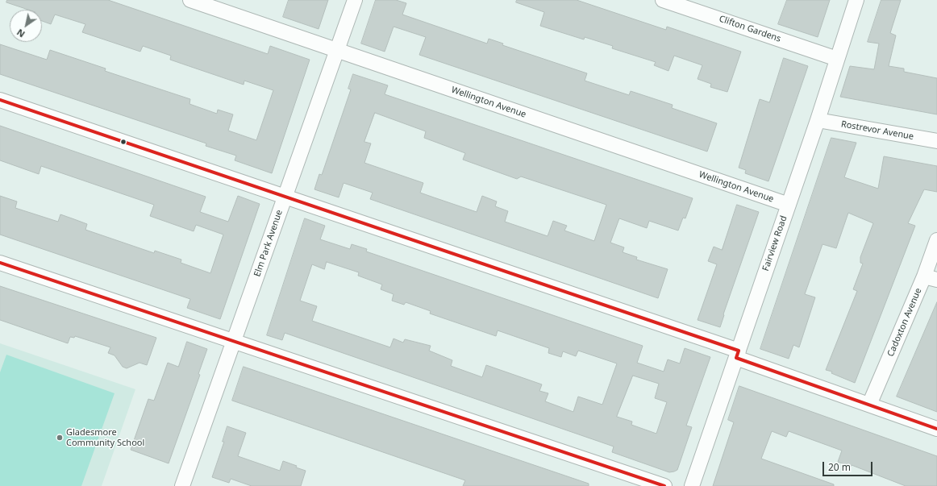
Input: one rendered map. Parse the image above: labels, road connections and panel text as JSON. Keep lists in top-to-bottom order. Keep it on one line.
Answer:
{"streets":{"street":["Clifton Gardens","Wellington Avenue","Rostrevor Avenue","Elm Park Avenue","Fairview Road","Cadoxton Avenue"]},"crossings":[["Clifton Gardens","Fairview Road"],["Wellington Avenue","Elm Park Avenue"],["Wellington Avenue","Fairview Road"],["Rostrevor Avenue","Fairview Road"]],"places":["Gladesmore Community School"],"scale_bar":"20 m","north":"bottom left"}
